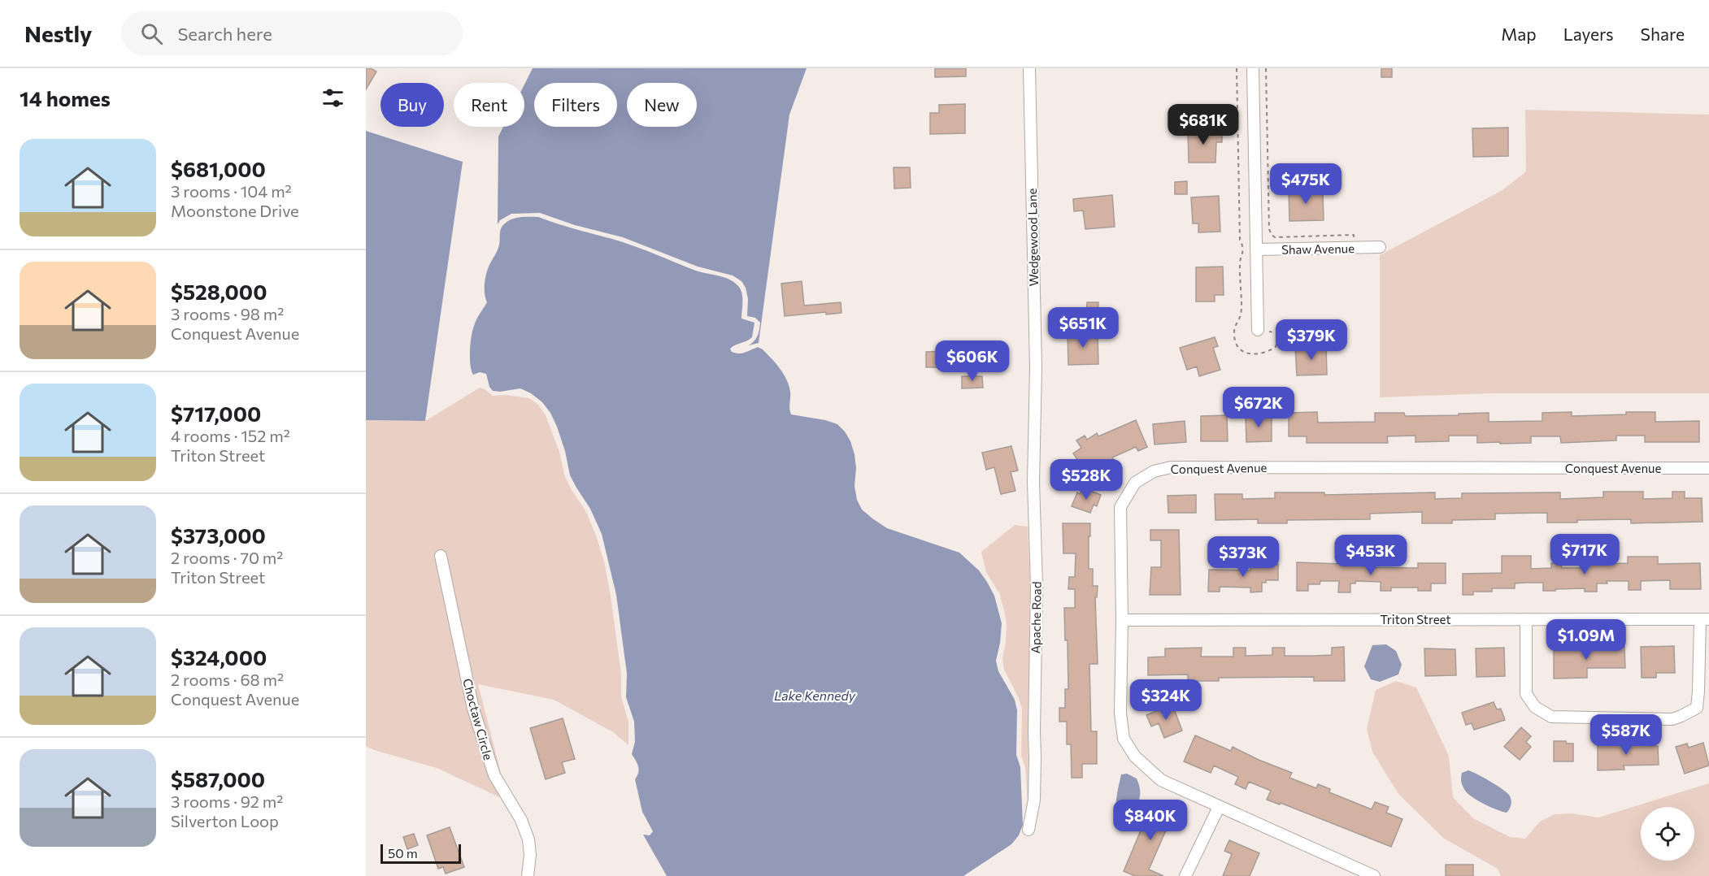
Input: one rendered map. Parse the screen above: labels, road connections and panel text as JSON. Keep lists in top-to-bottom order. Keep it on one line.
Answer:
{"streets":{"street":["Wedgewood Lane","Shaw Avenue","Conquest Avenue","Apache Road","Triton Street","Choctaw Circle"]},"crossings":[["Wedgewood Lane","Apache Road"],["Conquest Avenue","Triton Street"]],"water":["Lake Kennedy"],"scale_bar":"50 m","page":{"header":"Nestly","search":"Search here","nav":["Map","Layers","Share"],"heading":"14 homes","chip":["Buy","Rent","Filters","New"],"price":["$681K","$475K","$651K","$379K","$606K","$672K","$528K","$717K","$453K","$373K","$1.09M","$324K","$587K","$840K"],"list":[{"name":"$681,000","note":"3 rooms · 104 m² · Moonstone Drive"},{"name":"$528,000","note":"3 rooms · 98 m² · Conquest Avenue"},{"name":"$717,000","note":"4 rooms · 152 m² · Triton Street"},{"name":"$373,000","note":"2 rooms · 70 m² · Triton Street"},{"name":"$324,000","note":"2 rooms · 68 m² · Conquest Avenue"},{"name":"$587,000","note":"3 rooms · 92 m² · Silverton Loop"}],"scale":"50 m"}}
